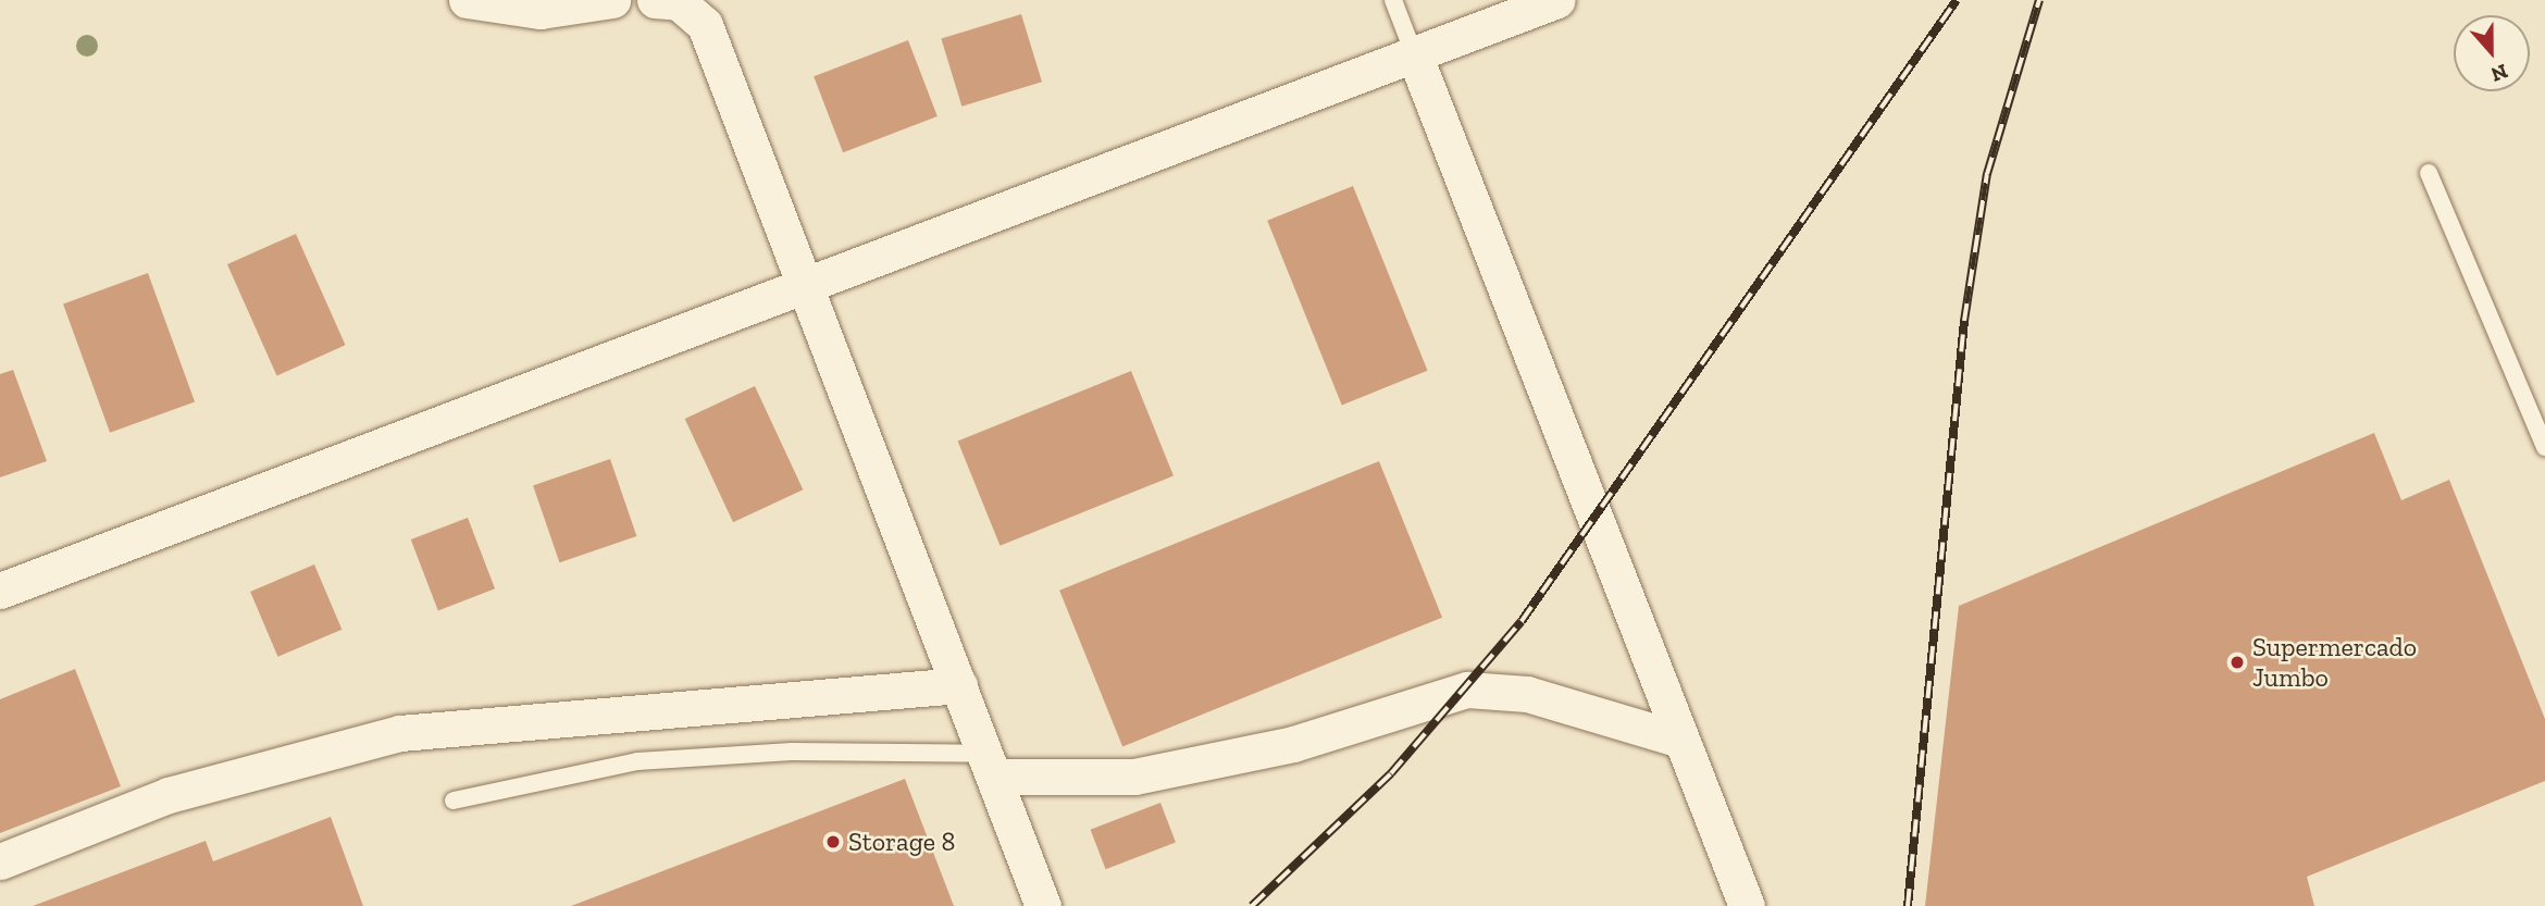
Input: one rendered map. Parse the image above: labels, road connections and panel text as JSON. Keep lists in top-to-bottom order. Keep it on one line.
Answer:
{"places":["Supermercado Jumbo","Storage 8"],"north":"bottom"}
